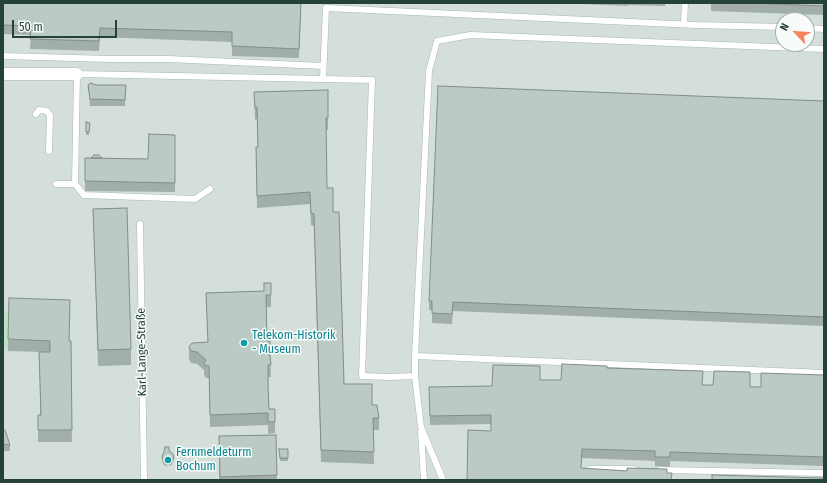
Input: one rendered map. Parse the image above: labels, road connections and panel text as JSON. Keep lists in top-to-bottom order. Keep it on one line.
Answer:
{"streets":{"lane":["Karl-Lange-Straße"]},"places":["Telekom-Historik - Museum","Fernmeldeturm Bochum"],"scale_bar":"50 m","north":"top left"}
